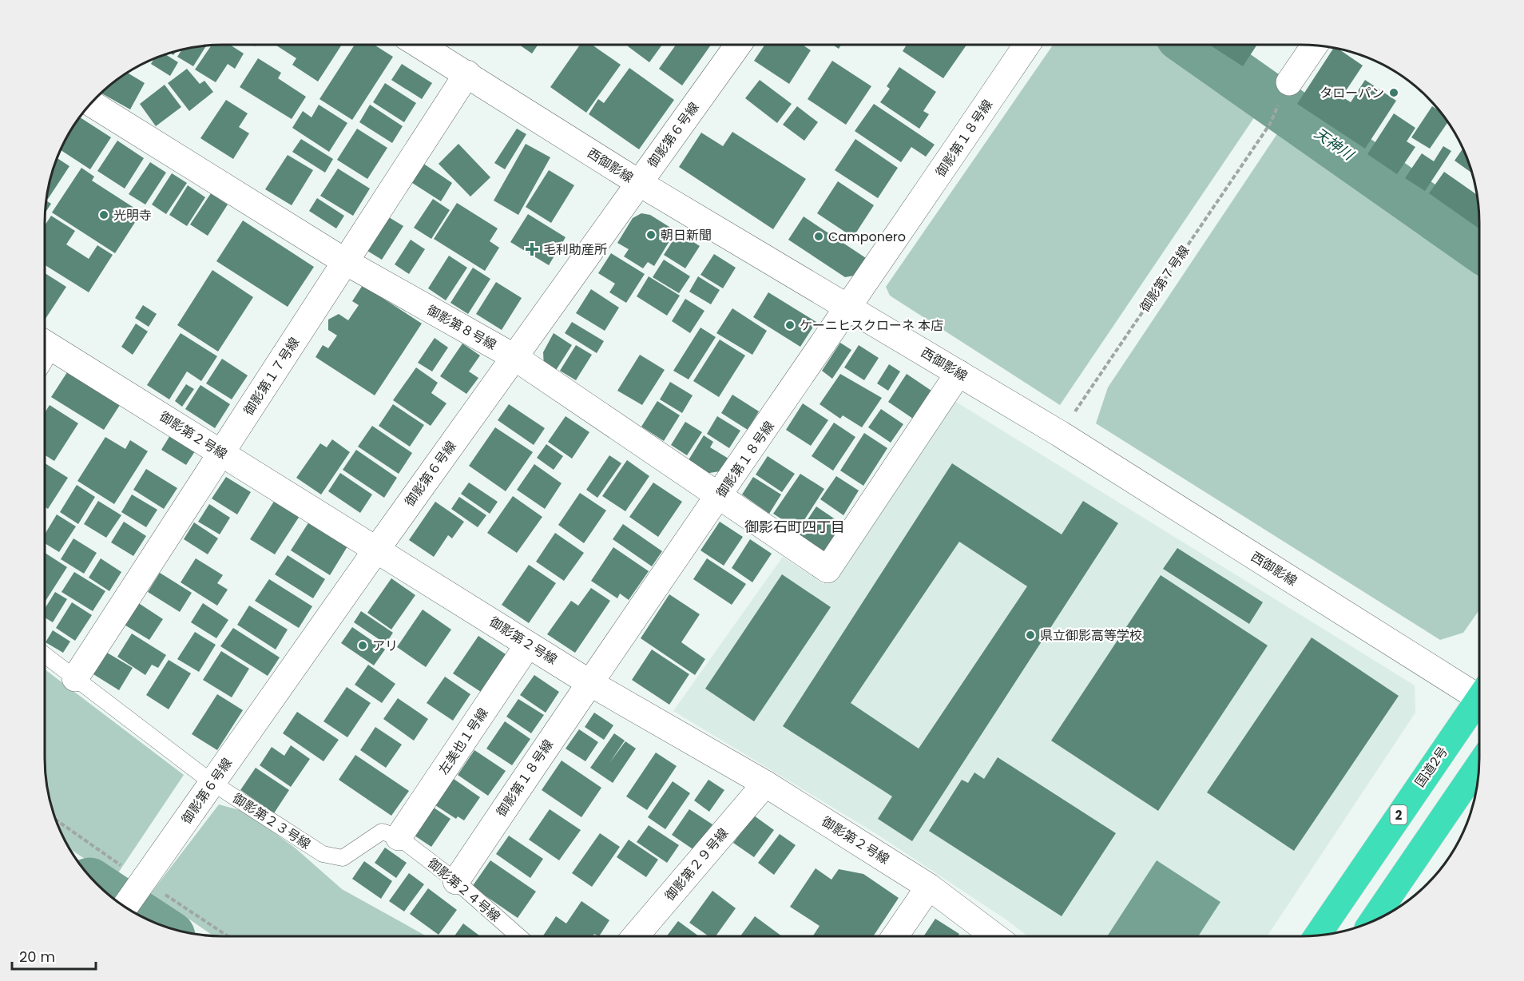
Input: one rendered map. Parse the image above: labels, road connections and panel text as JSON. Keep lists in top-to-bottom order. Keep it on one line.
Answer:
{"streets":{"highway":["国道2号","2"],"street":["御影第６号線","御影第１８号線","西御影線","御影第８号線","御影第１７号線","御影第２号線","左美也１号線","御影第２９号線"],"lane":["御影第２３号線","御影第２４号線"],"path":["御影第７号線"]},"crossings":[["御影第６号線","西御影線"],["御影第６号線","御影第８号線"],["御影第６号線","御影第２号線"],["御影第６号線","御影第２３号線"],["御影第１８号線","西御影線"],["御影第１８号線","御影第８号線"],["御影第１８号線","御影第２号線"],["御影第１８号線","御影第２４号線"],["西御影線","御影第７号線"],["西御影線","御影第８号線"],["西御影線","御影第１７号線"],["御影第８号線","御影第１７号線"],["御影第１７号線","御影第２号線"],["御影第１７号線","御影第２３号線"],["御影第２号線","左美也１号線"],["御影第２号線","御影第２９号線"],["左美也１号線","御影第２３号線"],["左美也１号線","御影第２４号線"],["御影第２３号線","御影第２４号線"]],"districts":["御影石町四丁目"],"water":["天神川"],"places":{"other":["タローパン","光明寺","朝日新聞","Camponero","ケーニヒスクローネ 本店","県立御影高等学校","アリ"],"health":["毛利助産所"]},"scale_bar":"20 m"}
